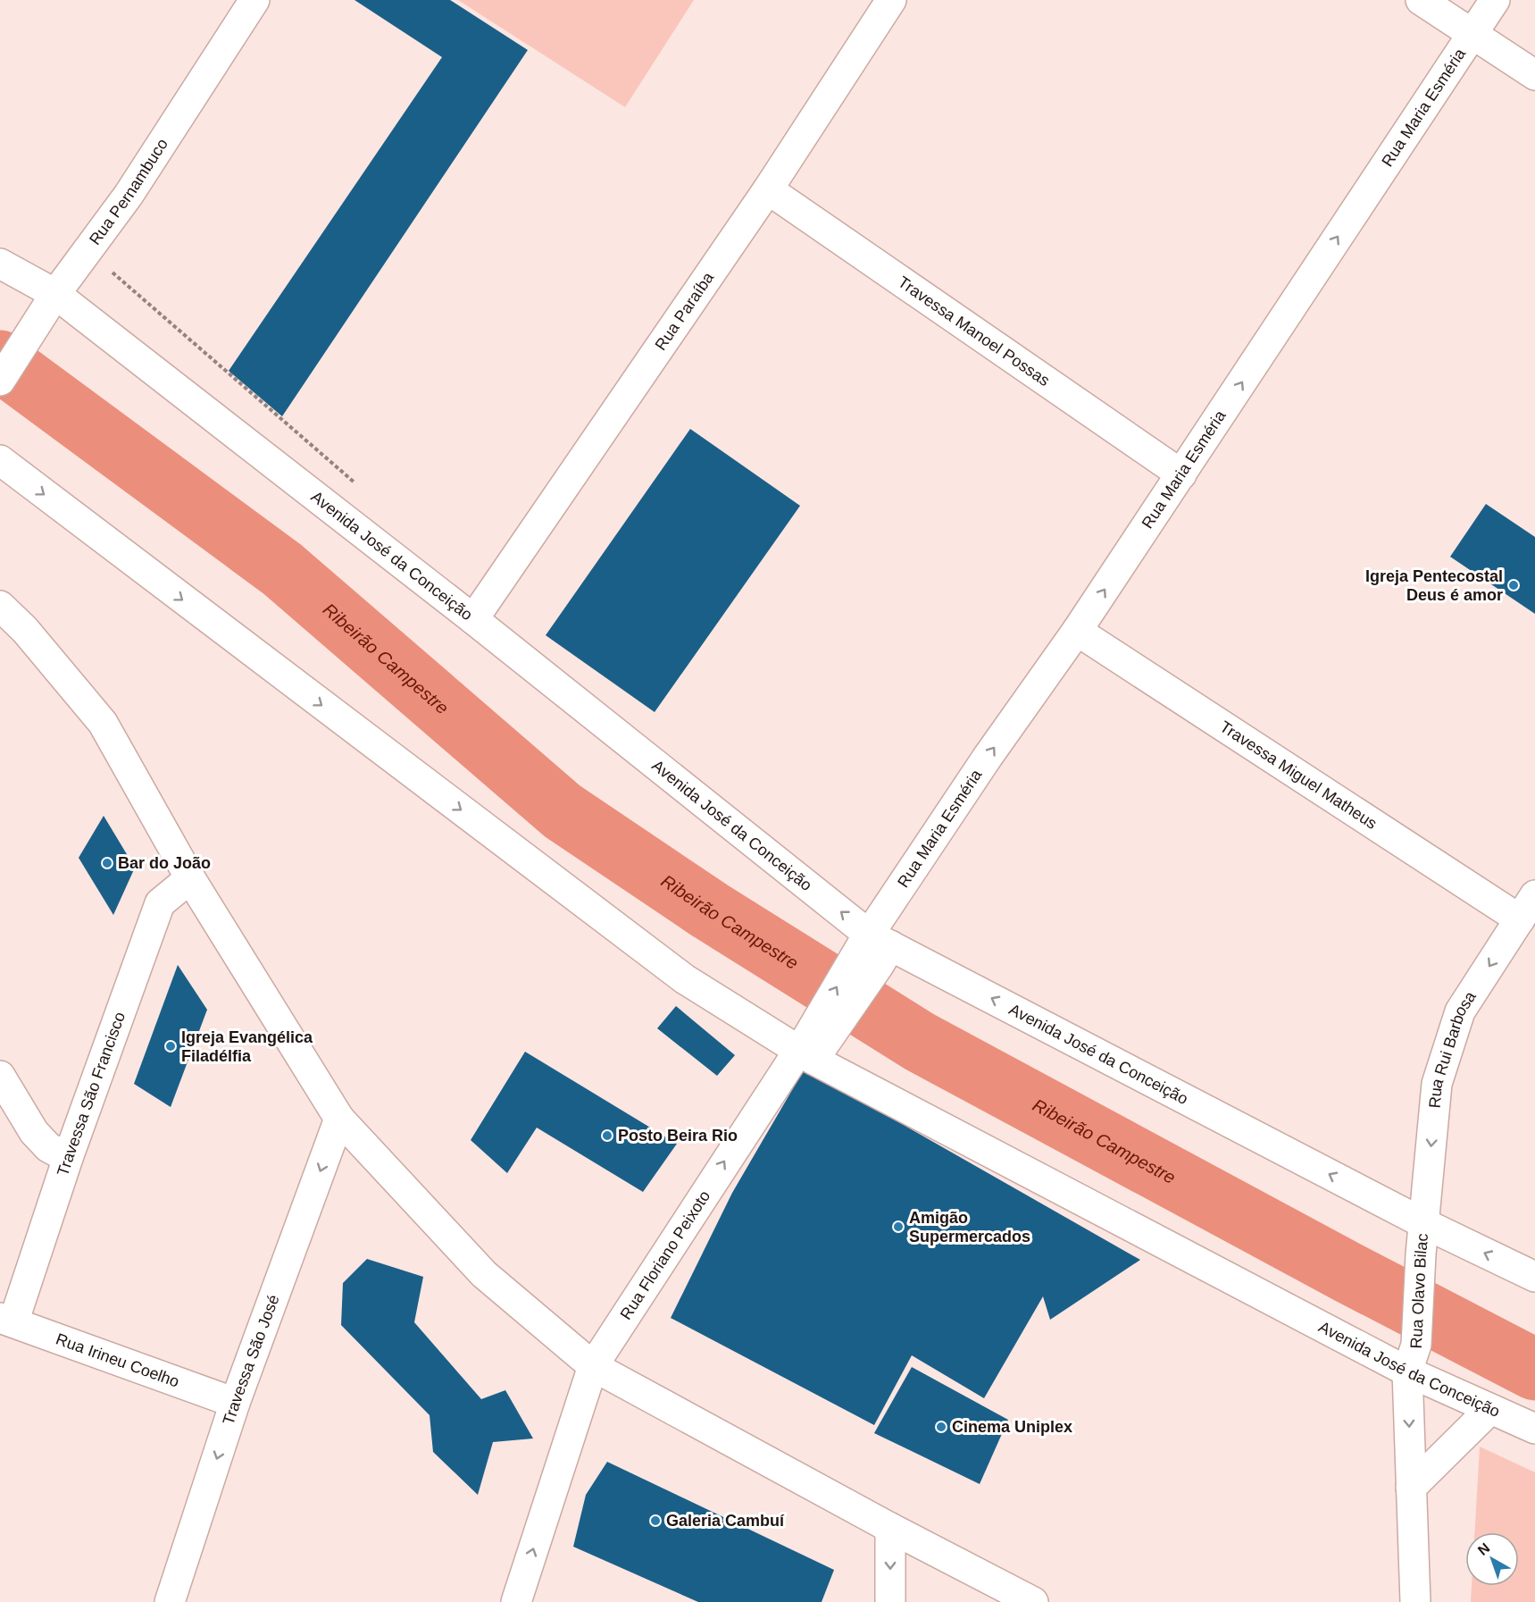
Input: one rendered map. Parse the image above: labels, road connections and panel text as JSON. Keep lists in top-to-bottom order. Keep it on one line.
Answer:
{"streets":{"street":["Rua Maria Esméria","Rua Pernambuco","Rua Paraíba","Travessa Manoel Possas","Avenida José da Conceição","Travessa Miguel Matheus","Rua Rui Barbosa","Travessa São Francisco","Rua Floriano Peixoto","Rua Olavo Bilac","Travessa São José","Rua Irineu Coelho"]},"crossings":[["Rua Maria Esméria","Travessa Manoel Possas"],["Rua Maria Esméria","Avenida José da Conceição"],["Rua Maria Esméria","Travessa Miguel Matheus"],["Rua Maria Esméria","Rua Floriano Peixoto"],["Rua Pernambuco","Avenida José da Conceição"],["Rua Paraíba","Travessa Manoel Possas"],["Rua Paraíba","Avenida José da Conceição"],["Avenida José da Conceição","Rua Rui Barbosa"],["Avenida José da Conceição","Rua Floriano Peixoto"],["Avenida José da Conceição","Rua Olavo Bilac"],["Travessa Miguel Matheus","Rua Rui Barbosa"],["Rua Rui Barbosa","Rua Olavo Bilac"],["Travessa São Francisco","Rua Irineu Coelho"],["Travessa São José","Rua Irineu Coelho"]],"one_way":["Rua Maria Esméria","Rua Rui Barbosa","Rua Floriano Peixoto","Travessa São José"],"water":["Ribeirão Campestre"],"places":["Igreja Pentecostal Deus é amor","Bar do João","Igreja Evangélica Filadélfia","Posto Beira Rio","Amigão Supermercados","Cinema Uniplex","Galeria Cambuí"],"north":"top left"}
